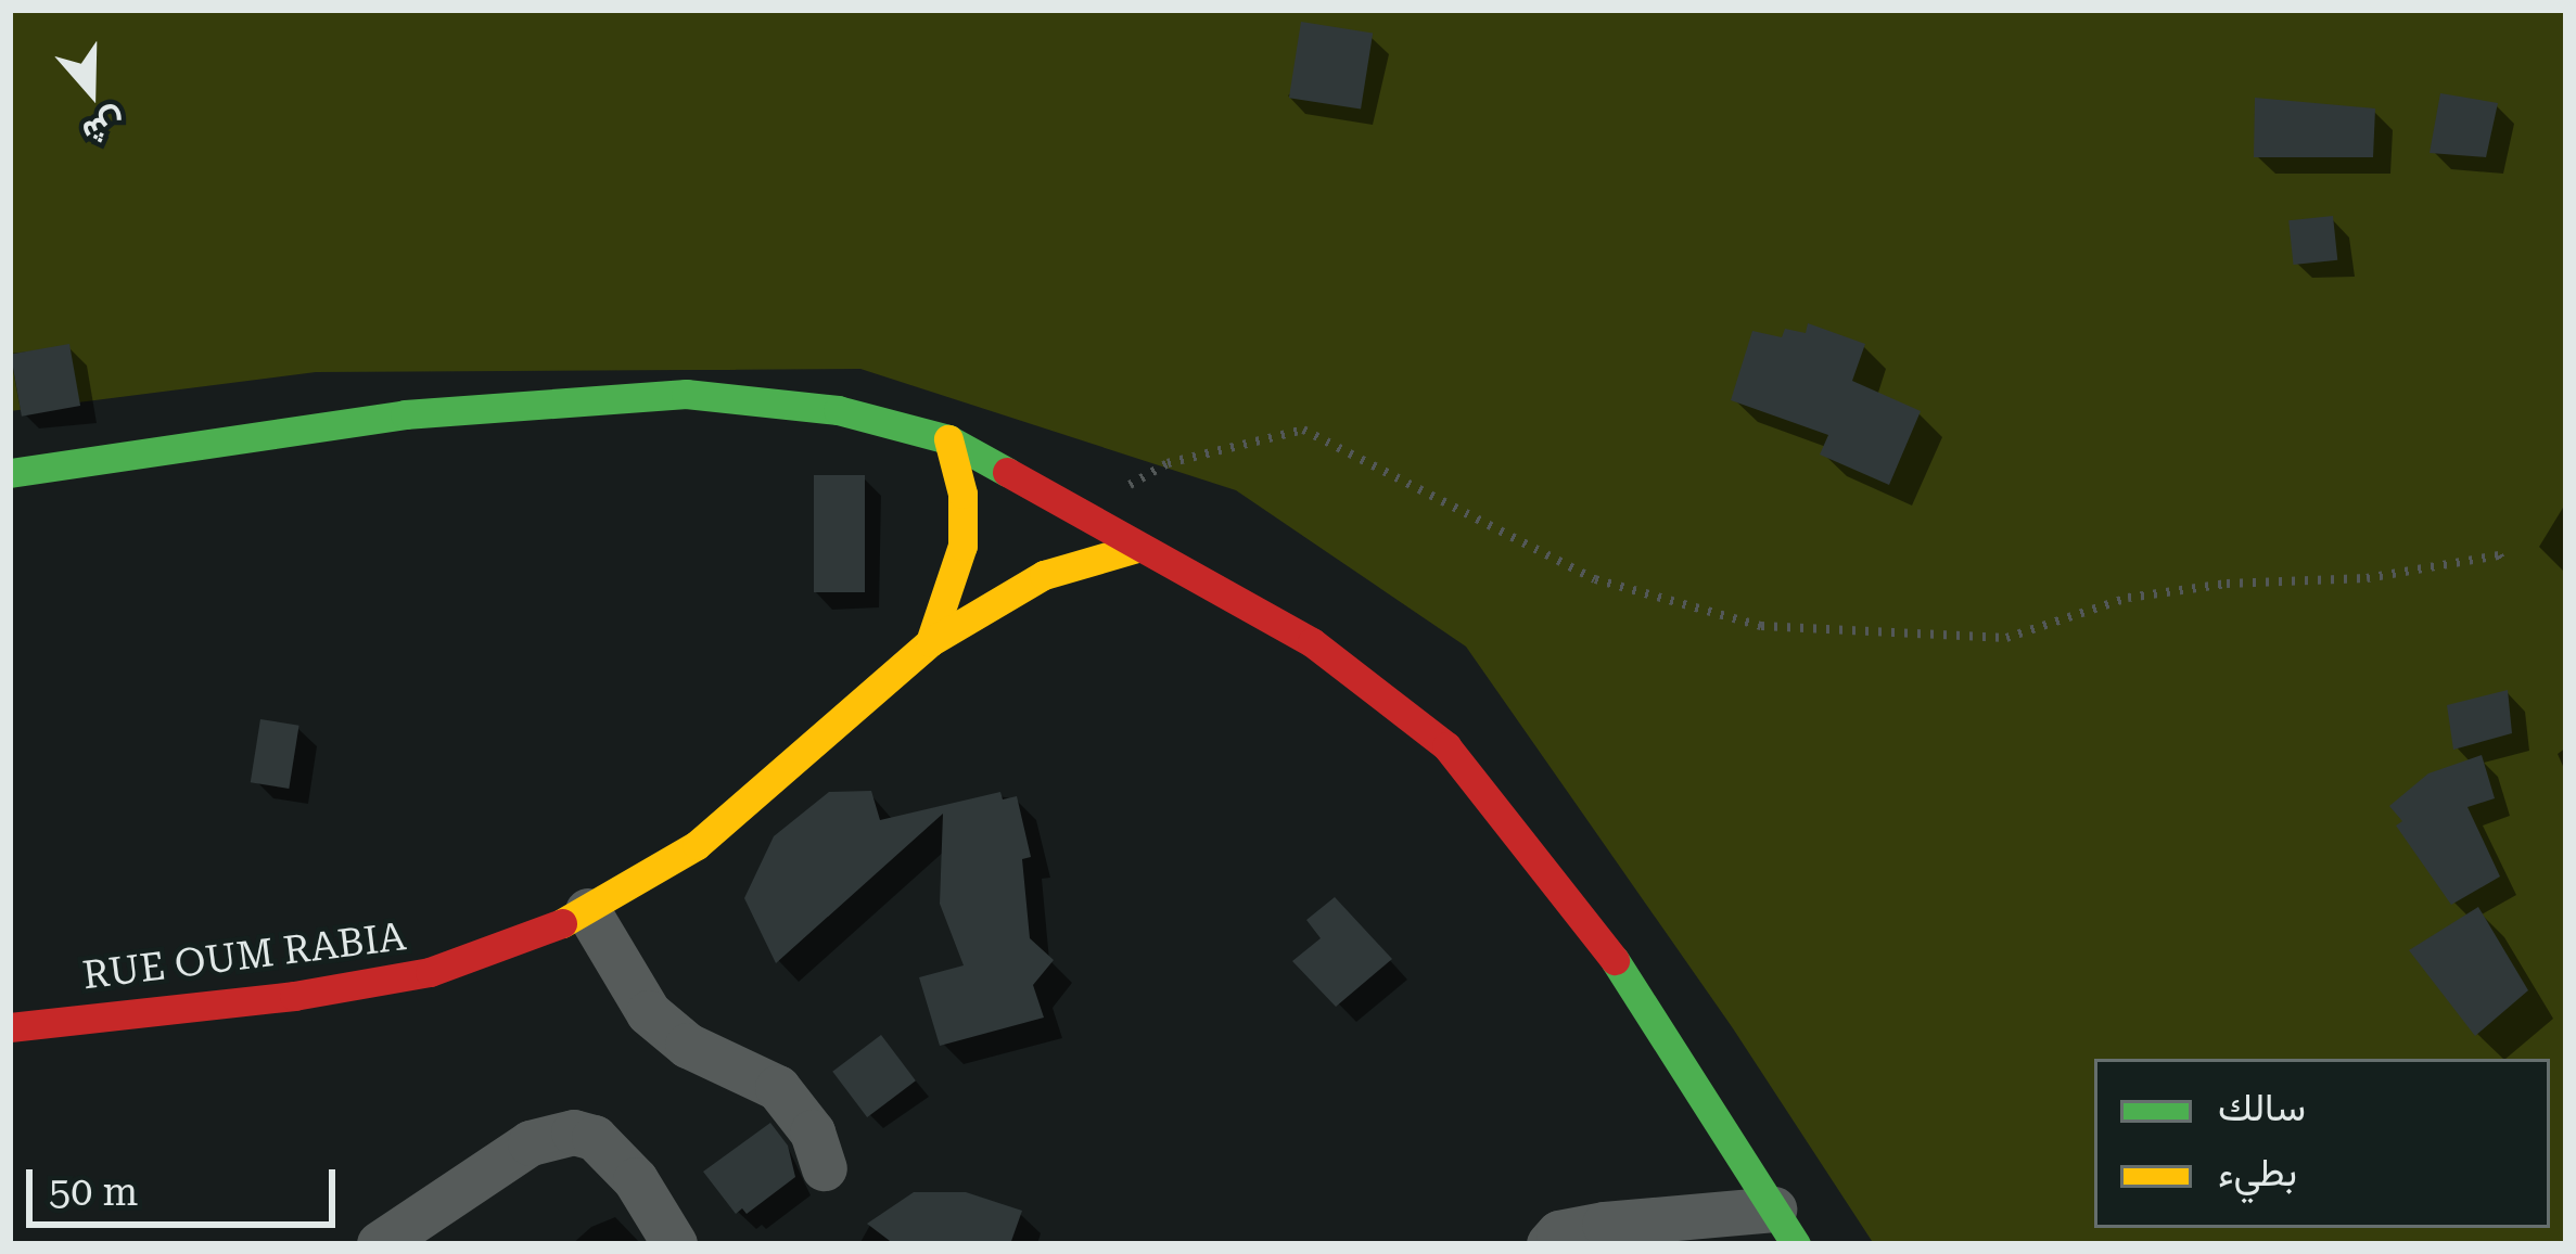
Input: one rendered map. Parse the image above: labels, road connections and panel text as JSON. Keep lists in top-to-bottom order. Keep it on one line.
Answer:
{"streets":{"main road":["RUE OUM RABIA"]},"legend":["سالك","بطيء"],"scale_bar":"50 m","north":"bottom"}
